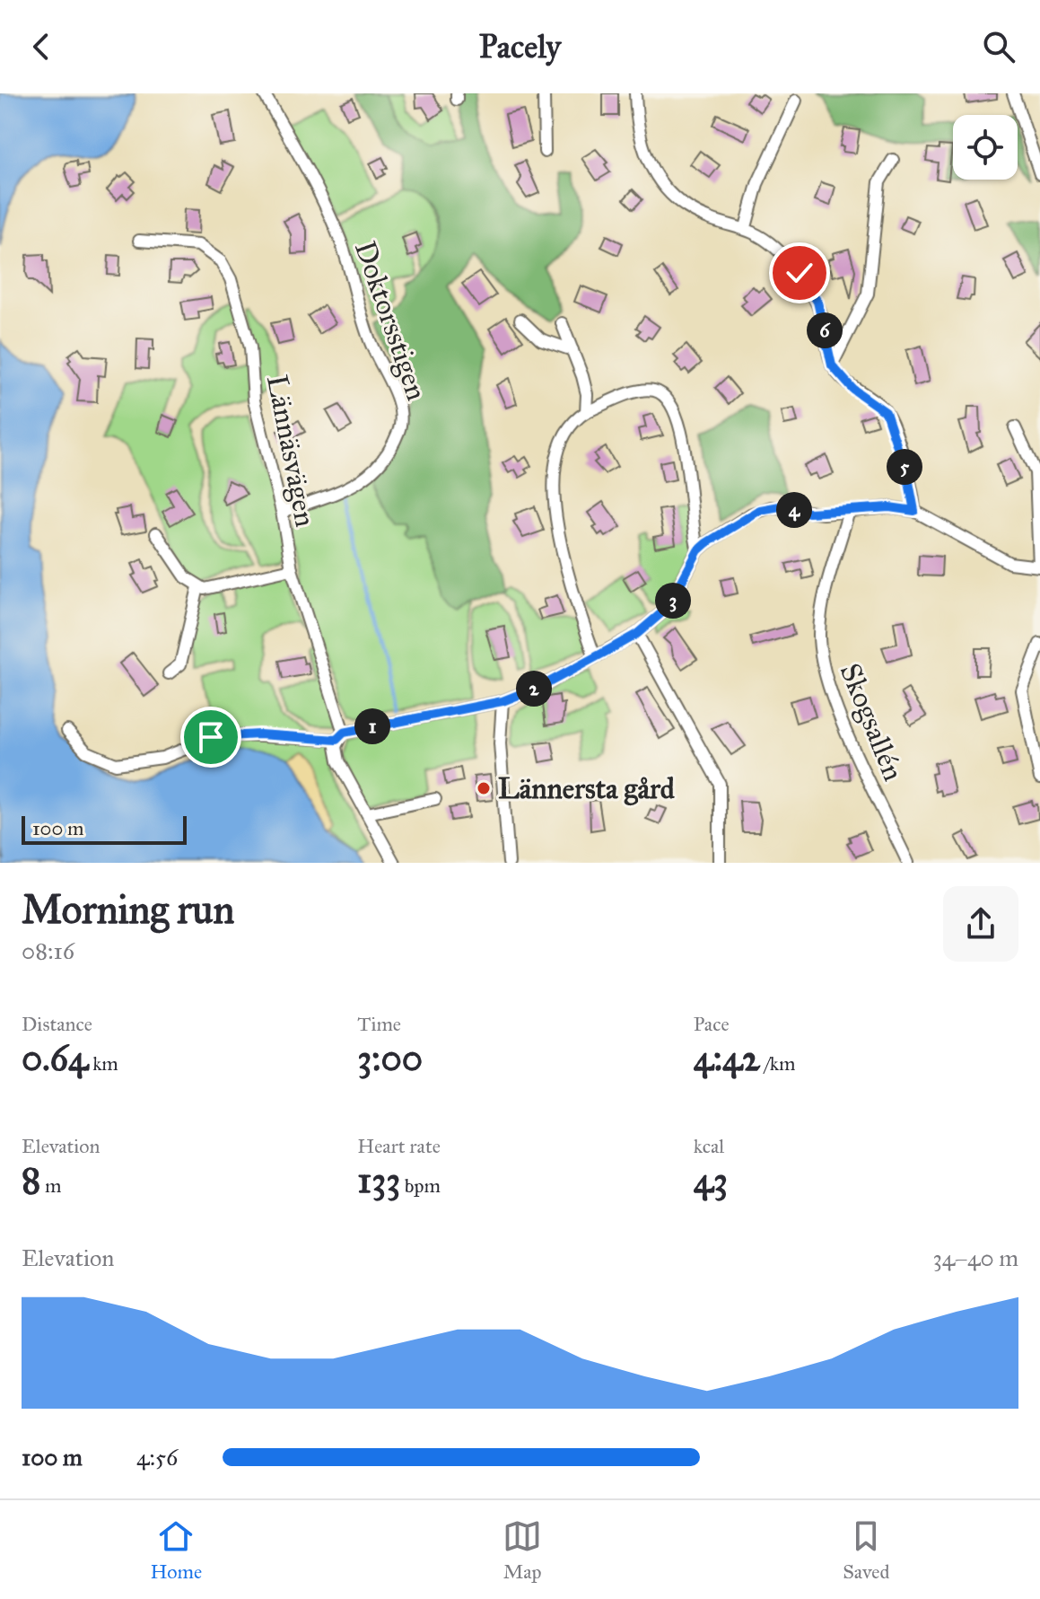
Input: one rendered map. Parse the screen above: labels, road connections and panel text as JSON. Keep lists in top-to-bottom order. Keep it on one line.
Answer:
{"streets":{"street":["Doktorsstigen","Lännäsvägen","Skogsallén"]},"crossings":[["Doktorsstigen","Lännäsvägen"]],"places":["Lännersta gård"],"scale_bar":"100 m","page":{"header":"Pacely","pins":["6","5","4","3","2","1"],"scale":"100 m","heading":["Morning run","08:16"],"stats":[["Distance","0.64 km"],["Time","3:00"],["Pace","4:42 /km"],["Elevation","8 m"],["Heart rate","133 bpm"],["kcal","43"]],"chart":["Elevation","34–40 m"],"list":[{"name":"100 m","note":"4:56"}],"tabs":["Home","Map","Saved"]}}
